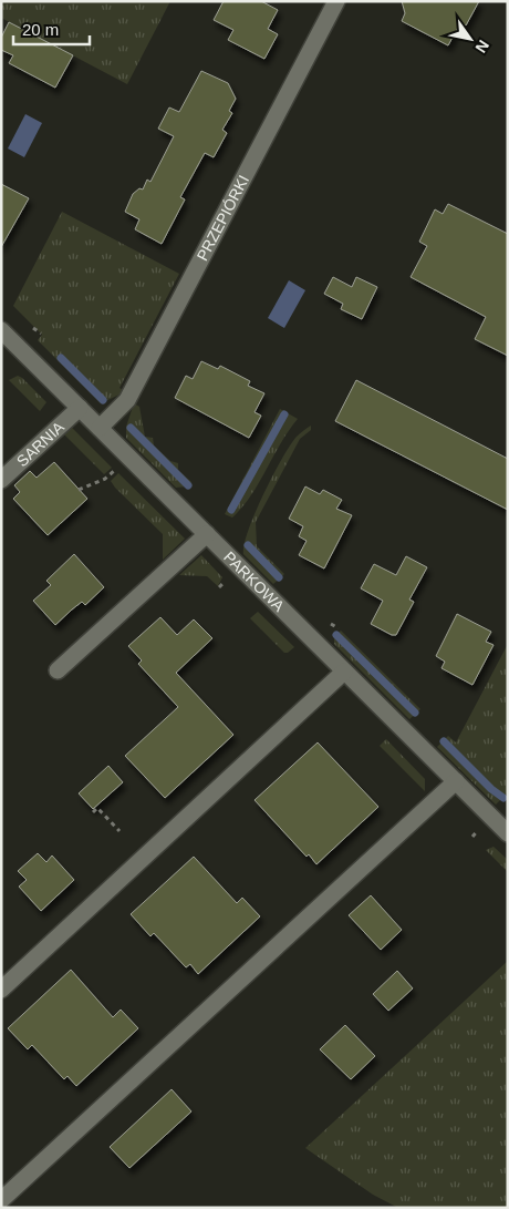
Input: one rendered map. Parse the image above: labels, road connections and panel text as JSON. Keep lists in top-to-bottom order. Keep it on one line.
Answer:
{"streets":{"street":["PRZEPIÓRKI","SARNIA","PARKOWA"]},"crossings":[["PRZEPIÓRKI","PARKOWA"],["SARNIA","PARKOWA"]],"scale_bar":"20 m","north":"bottom right"}
